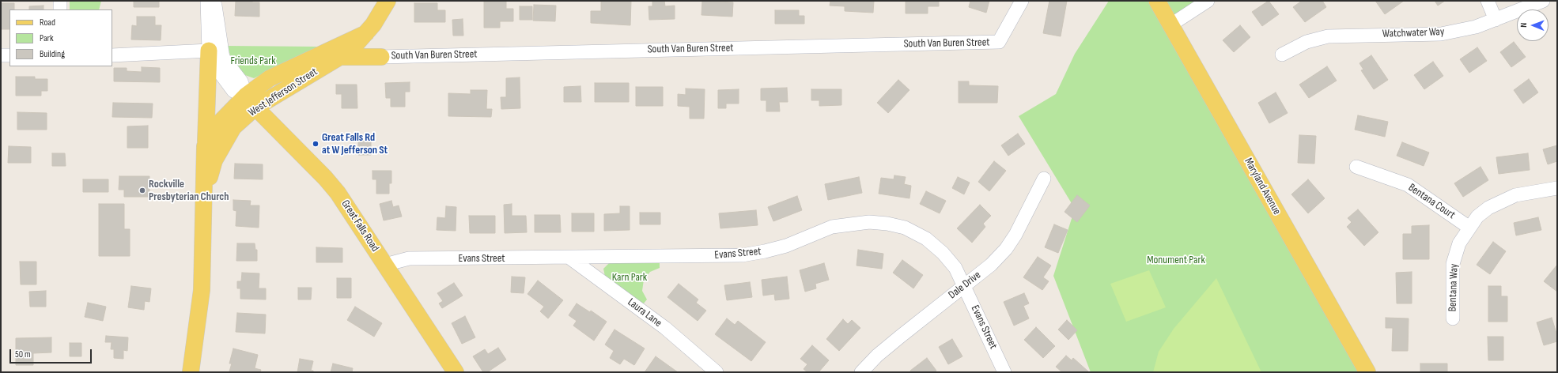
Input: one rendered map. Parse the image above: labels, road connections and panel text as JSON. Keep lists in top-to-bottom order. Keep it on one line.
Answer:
{"streets":{"main road":["West Jefferson Street","Maryland Avenue","Great Falls Road"],"street":["Watchwater Way","South Van Buren Street","Bentana Court","Evans Street","Dale Drive","Bentana Way","Laura Lane"]},"crossings":[["West Jefferson Street","Great Falls Road"],["Bentana Court","Bentana Way"],["Great Falls Road","Evans Street"],["Evans Street","Dale Drive"],["Evans Street","Laura Lane"]],"parks":["Friends Park","Monument Park","Karn Park"],"places":["Great Falls Rd at W Jefferson St","Rockville Presbyterian Church"],"legend":["Road","Park","Building"],"scale_bar":"50 m","north":"left"}
